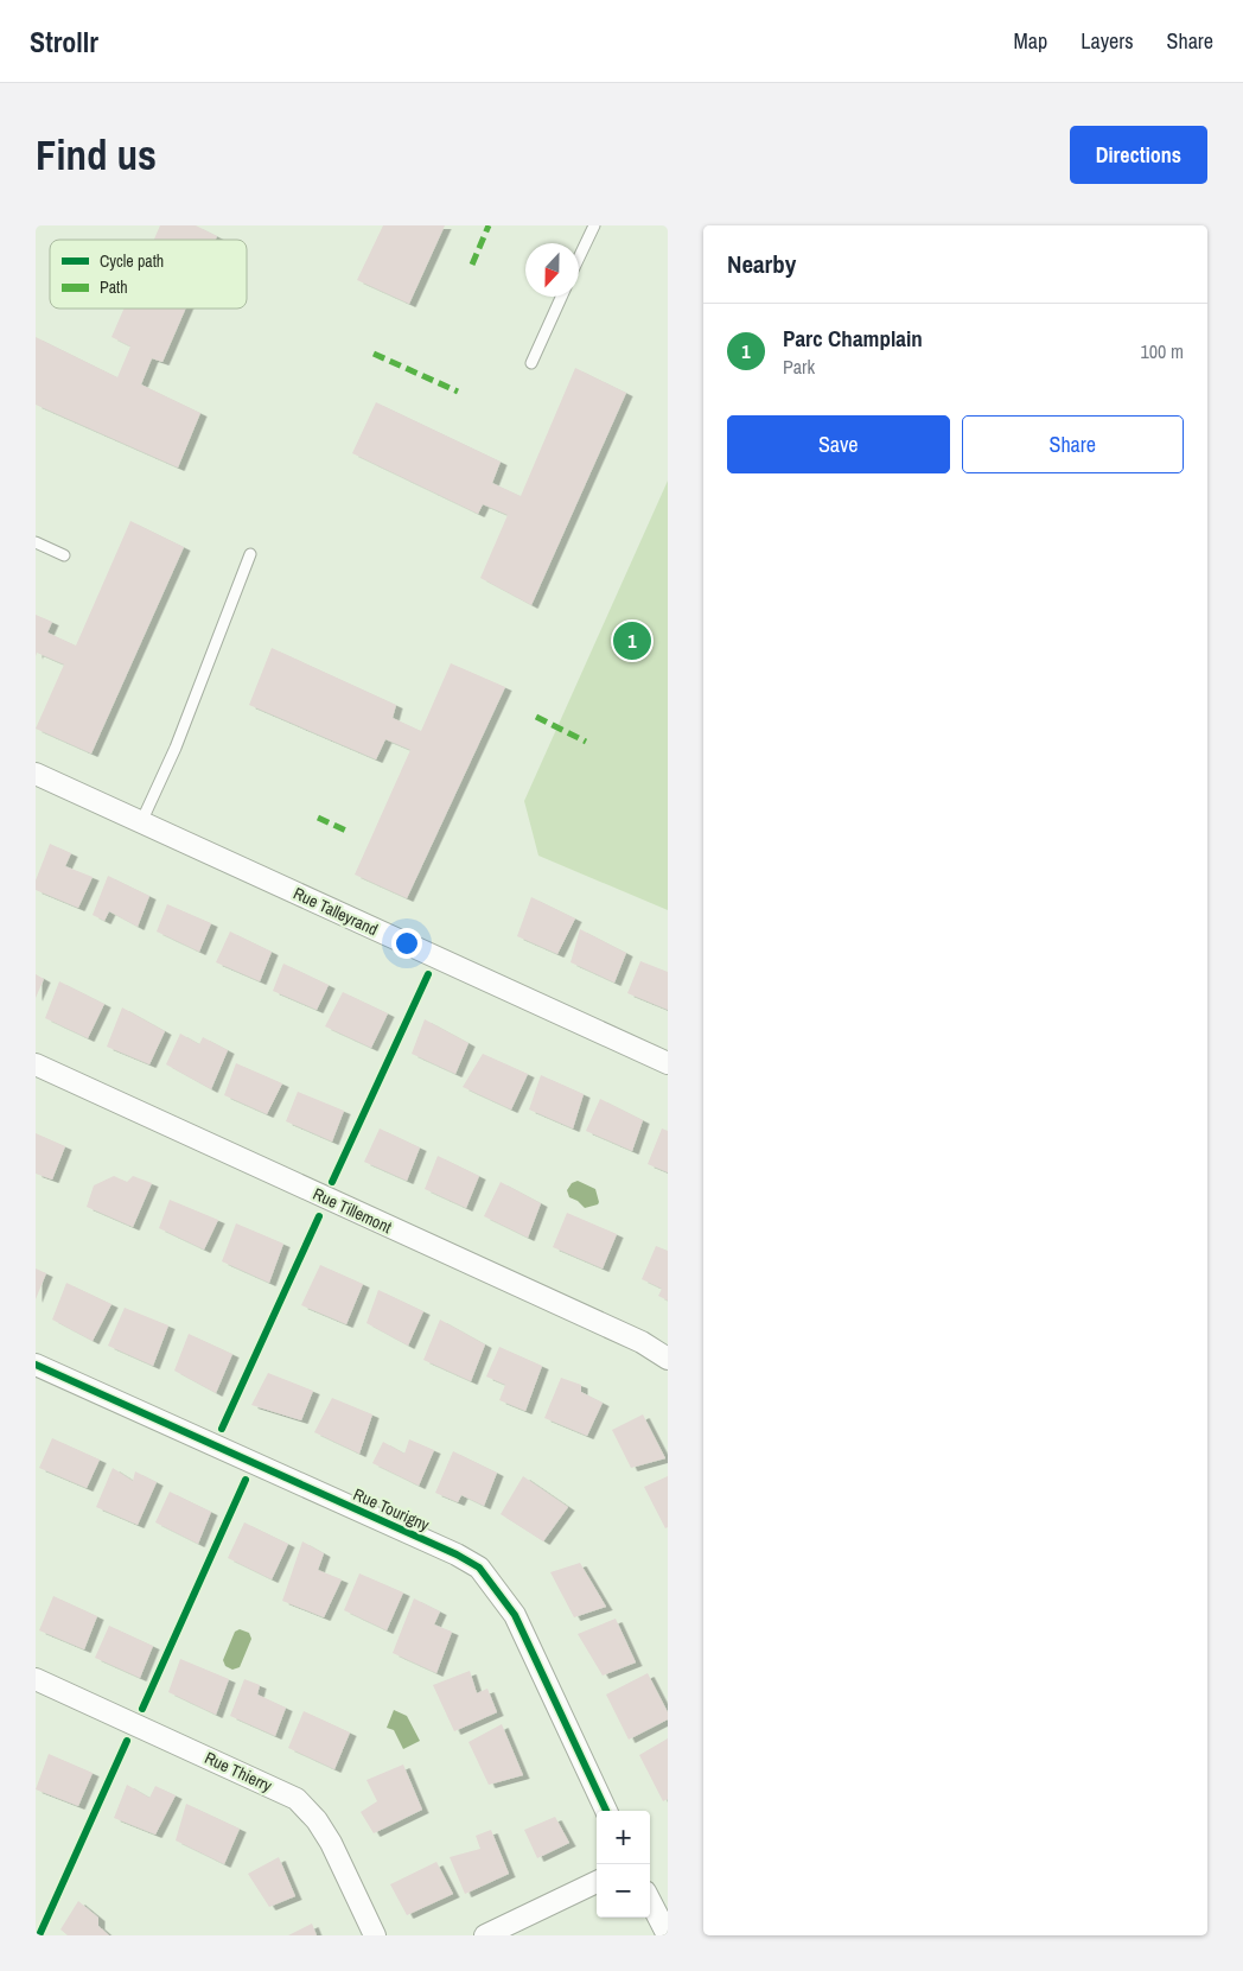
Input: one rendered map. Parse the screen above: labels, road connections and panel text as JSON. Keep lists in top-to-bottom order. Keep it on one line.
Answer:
{"streets":{"street":["Rue Talleyrand","Rue Tillemont","Rue Tourigny","Rue Thierry"]},"legend":["Cycle path","Path"],"north":"bottom","page":{"header":"Strollr","nav":["Map","Layers","Share"],"buttons":["Directions",["Save","Share"]],"title":"Find us","heading":"Nearby","list":[{"mark":"1","name":"Parc Champlain","note":"Park","value":"100 m"}],"pins":"1","map_buttons":["+","−"]}}
